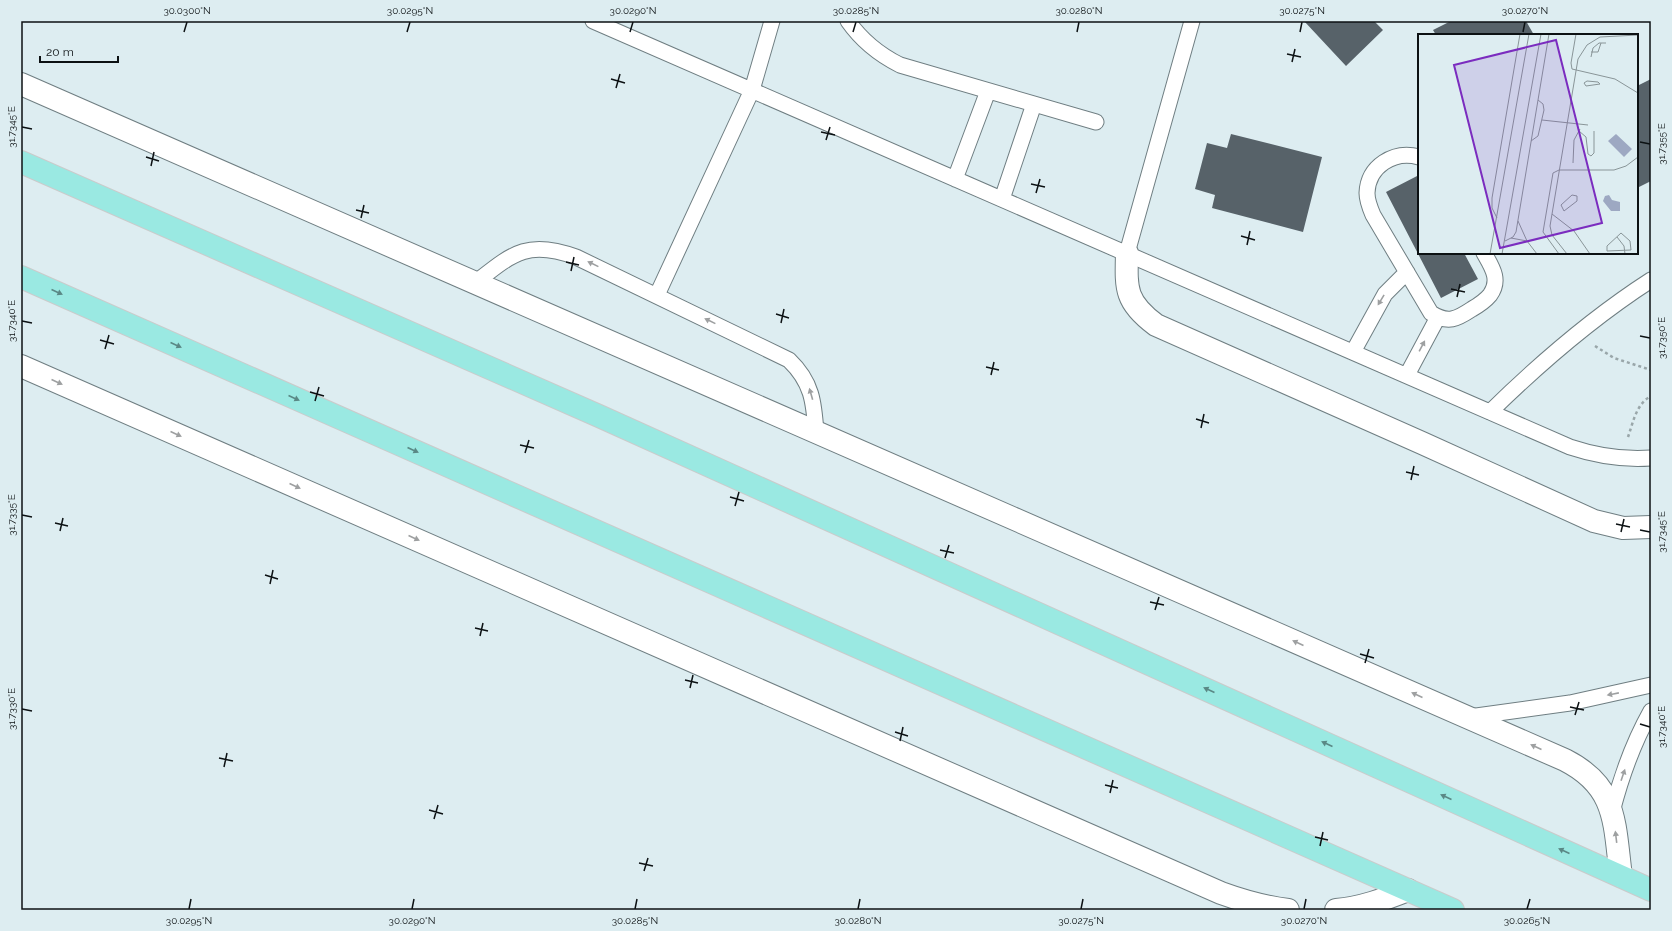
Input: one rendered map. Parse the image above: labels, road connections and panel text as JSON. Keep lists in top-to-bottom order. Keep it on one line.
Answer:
{"scale_bar":"20 m","coordinates":["30.0300°N","30.0295°N","30.0290°N","30.0285°N","30.0280°N","30.0275°N","30.0270°N","31.7345°E","31.7355°E","31.7340°E","31.7350°E","31.7335°E","31.7330°E","30.0265°N"]}
